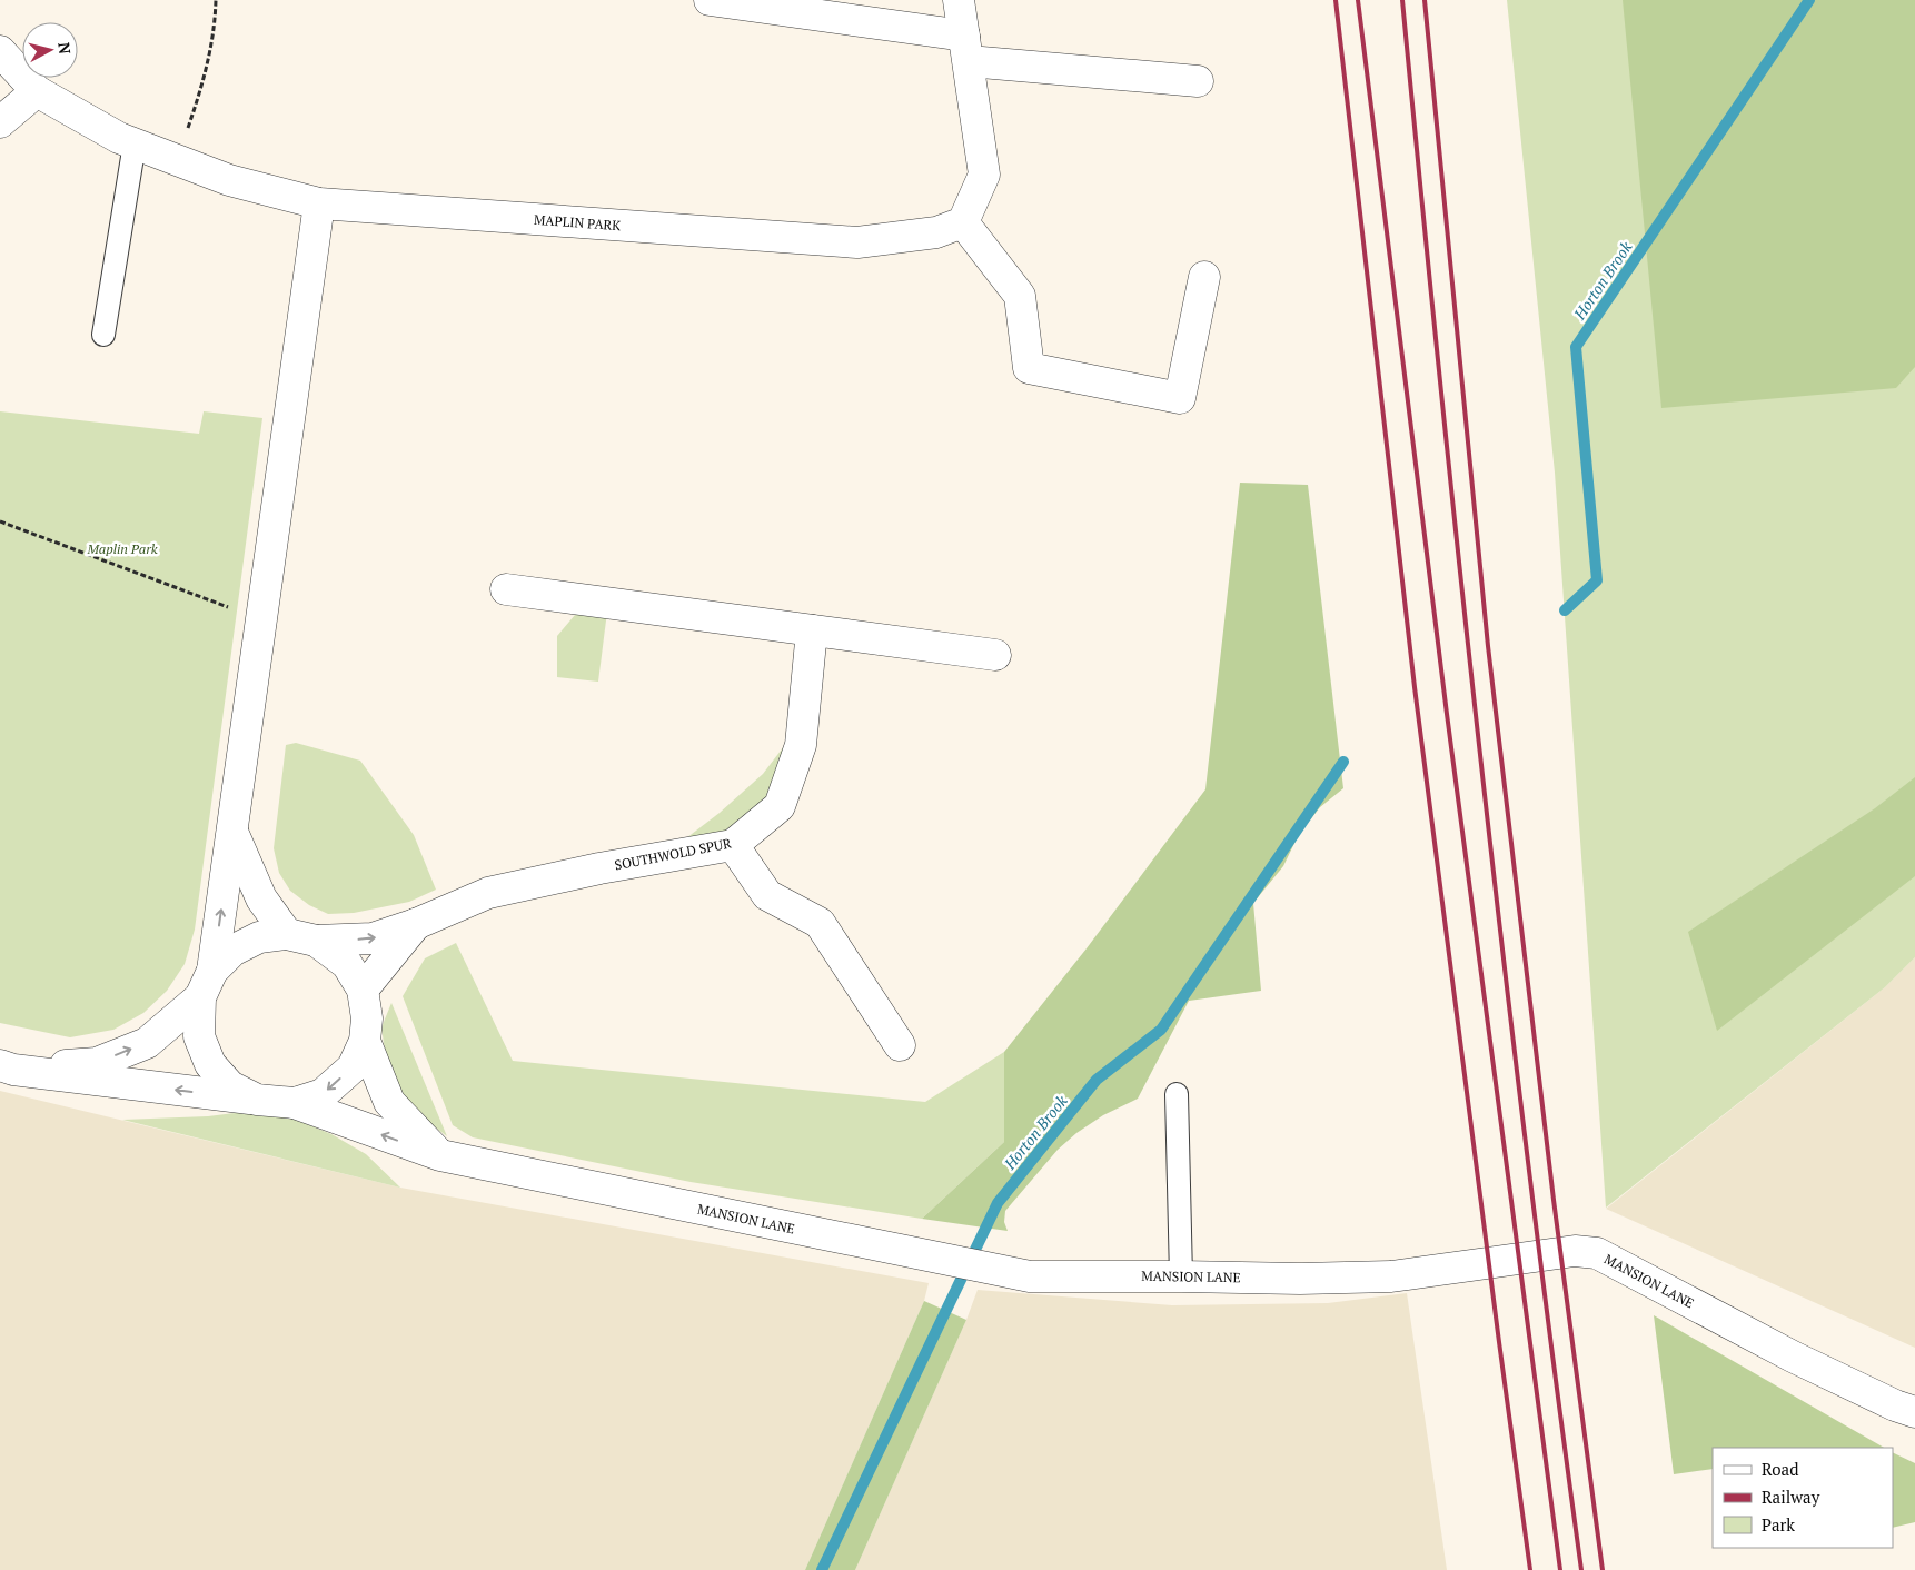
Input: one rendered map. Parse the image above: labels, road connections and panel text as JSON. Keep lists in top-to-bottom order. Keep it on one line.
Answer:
{"streets":{"street":["MAPLIN PARK","SOUTHWOLD SPUR","MANSION LANE"]},"crossings":[["SOUTHWOLD SPUR","MANSION LANE"]],"water":["Horton Brook"],"parks":["Maplin Park"],"legend":["Road","Railway","Park"],"north":"right"}
